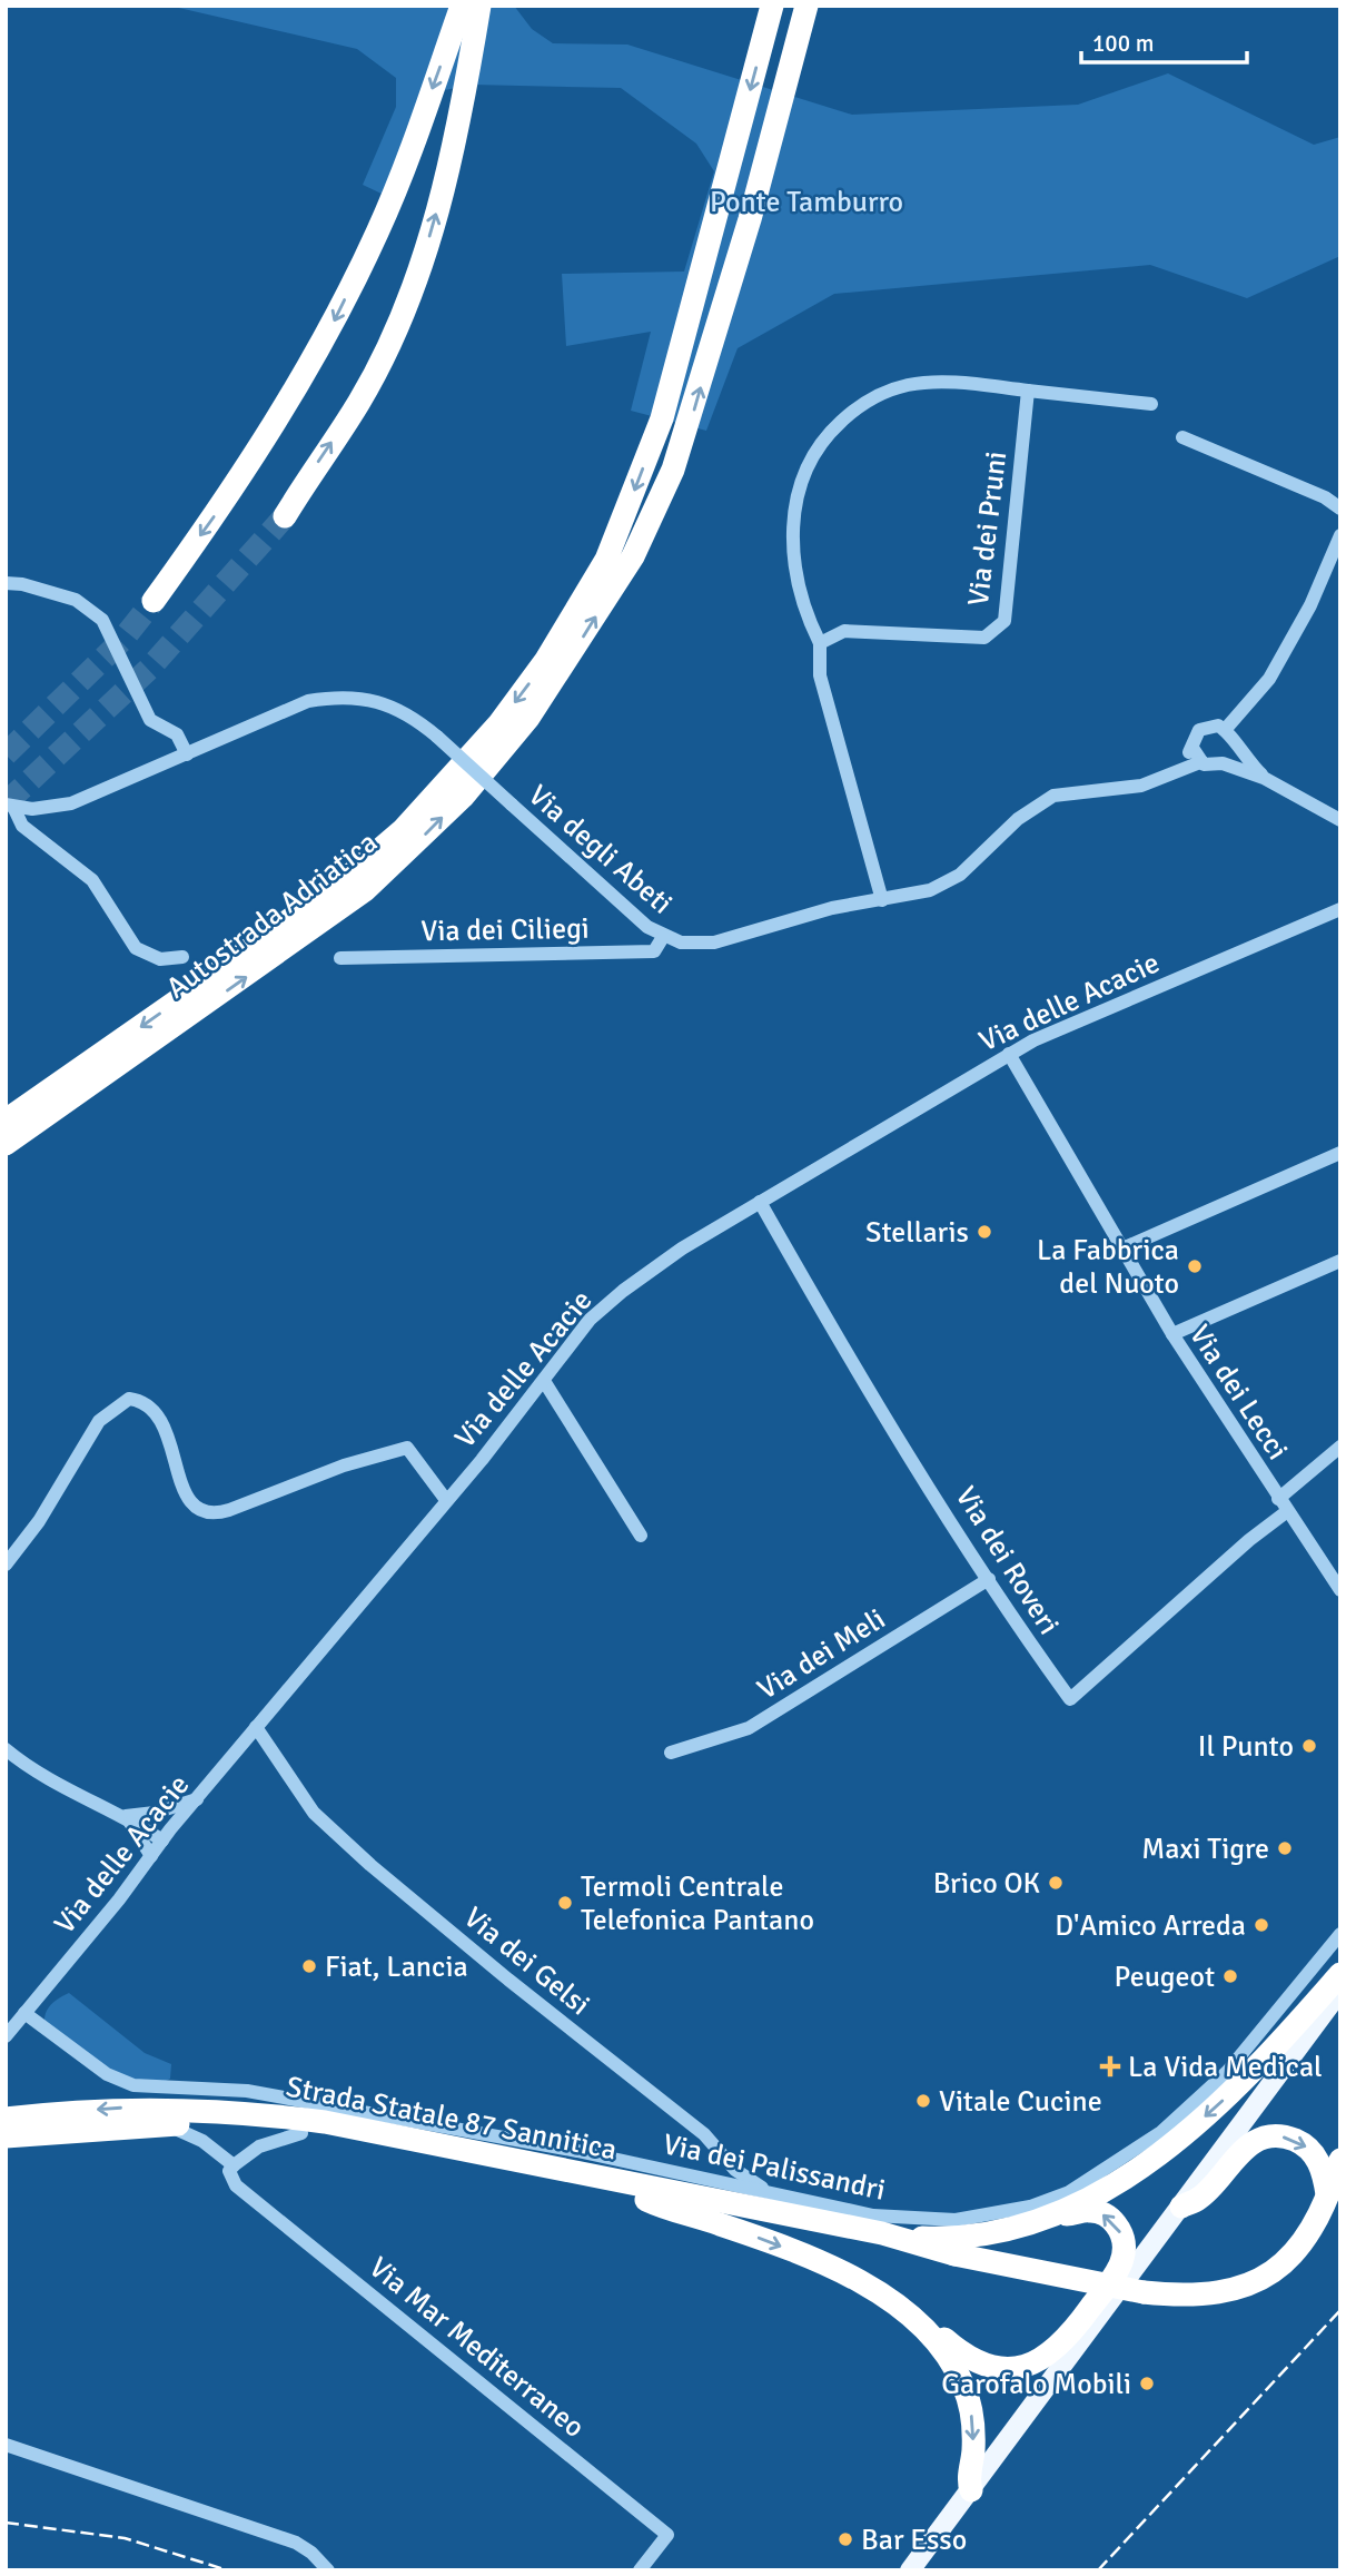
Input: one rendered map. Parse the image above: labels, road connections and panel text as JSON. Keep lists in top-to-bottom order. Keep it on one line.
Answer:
{"streets":{"highway":["Autostrada Adriatica","Strada Statale 87 Sannitica"],"street":["Via dei Pruni","Via degli Abeti","Via dei Ciliegi","Via delle Acacie","Via dei Lecci","Via dei Roveri","Via dei Meli","Via dei Gelsi","Via dei Palissandri","Via Mar Mediterraneo"]},"crossings":[["Via degli Abeti","Via dei Ciliegi"],["Via delle Acacie","Via dei Lecci"],["Via delle Acacie","Via dei Roveri"],["Via delle Acacie","Via dei Gelsi"],["Via delle Acacie","Via dei Palissandri"],["Via dei Lecci","Via dei Roveri"],["Via dei Roveri","Via dei Meli"],["Via dei Gelsi","Via dei Palissandri"]],"parks":["Ponte Tamburro"],"places":{"other":["Stellaris","La Fabbrica del Nuoto","Il Punto","Maxi Tigre","Brico OK","Termoli Centrale Telefonica Pantano","D'Amico Arreda","Fiat, Lancia","Peugeot","Vitale Cucine","Garofalo Mobili","Bar Esso"],"health":["La Vida Medical"]},"scale_bar":"100 m"}
